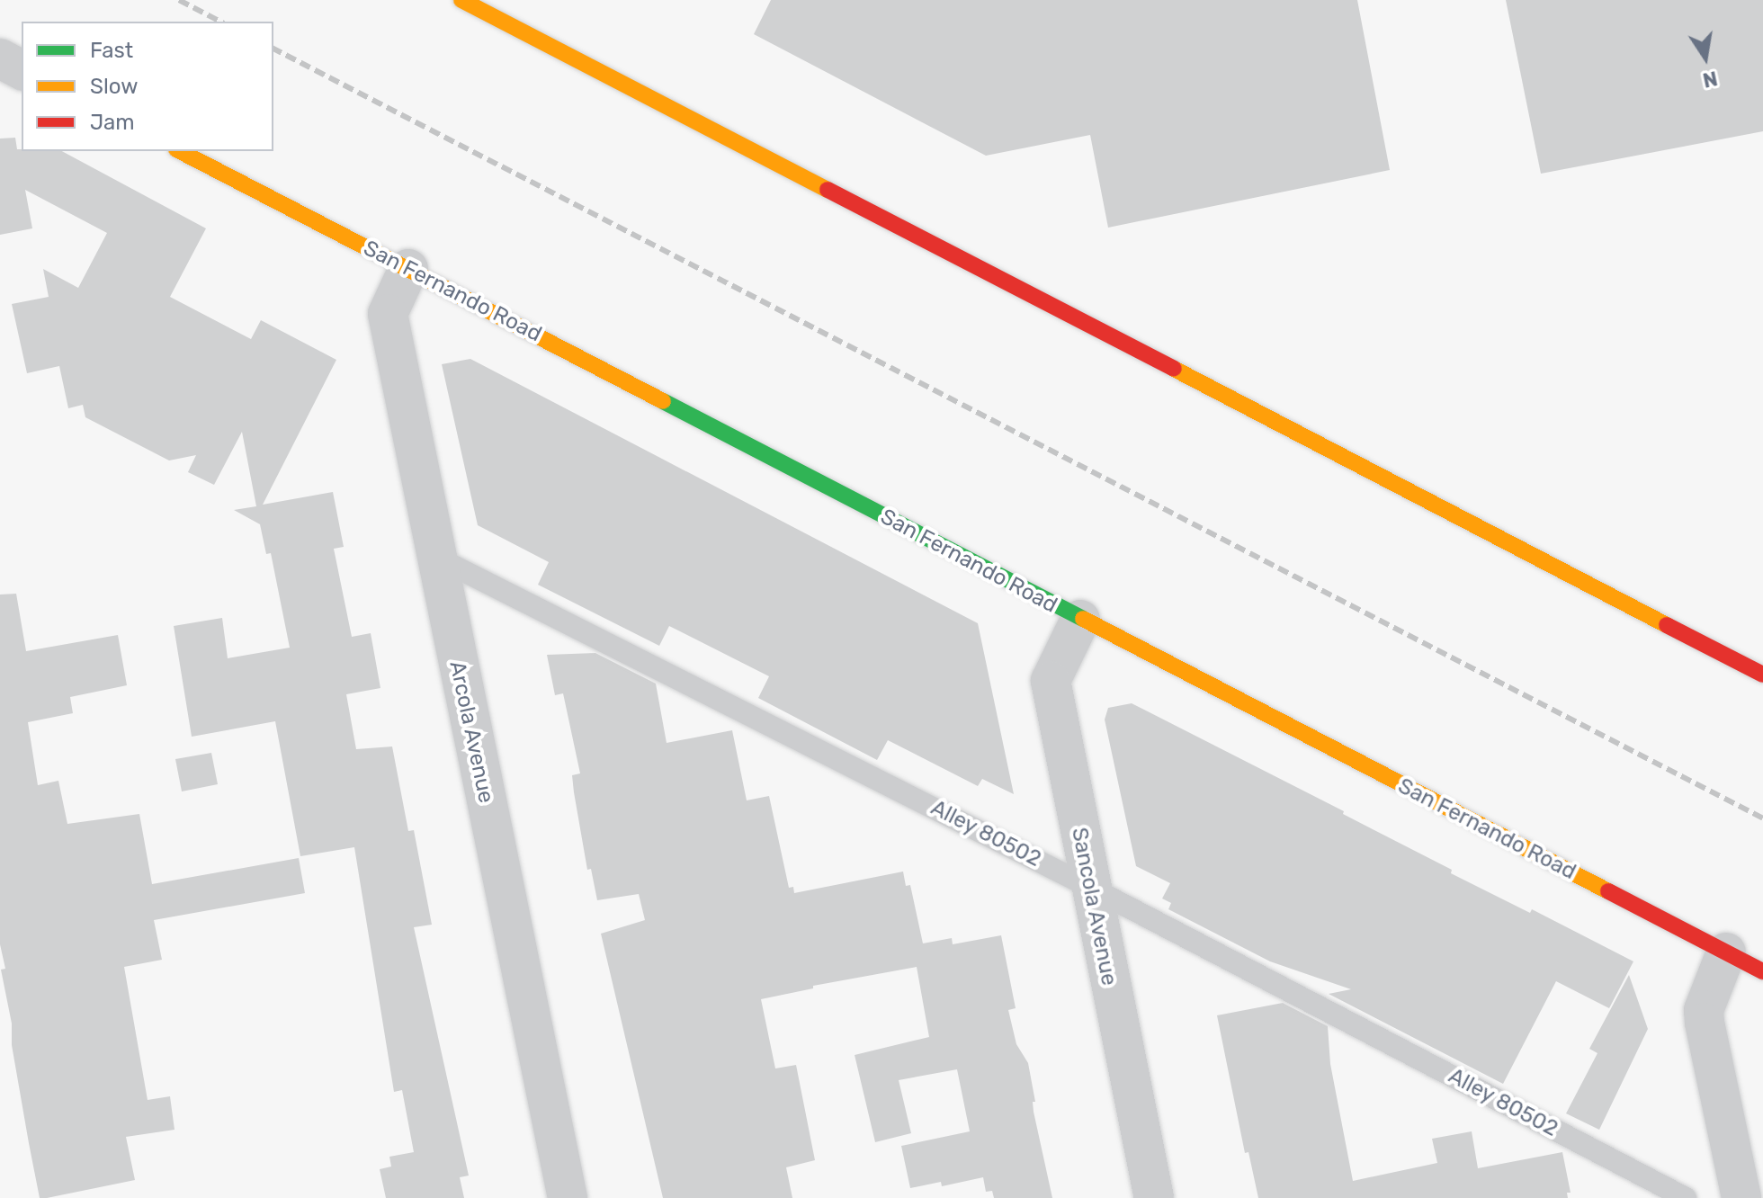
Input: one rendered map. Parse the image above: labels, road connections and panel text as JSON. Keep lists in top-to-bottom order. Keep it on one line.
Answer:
{"streets":{"street":["San Fernando Road","Arcola Avenue","Sancola Avenue"],"lane":["Alley 80502"]},"crossings":[["San Fernando Road","Arcola Avenue"],["San Fernando Road","Sancola Avenue"],["Arcola Avenue","Alley 80502"],["Alley 80502","Sancola Avenue"]],"legend":["Fast","Slow","Jam"],"north":"bottom"}
